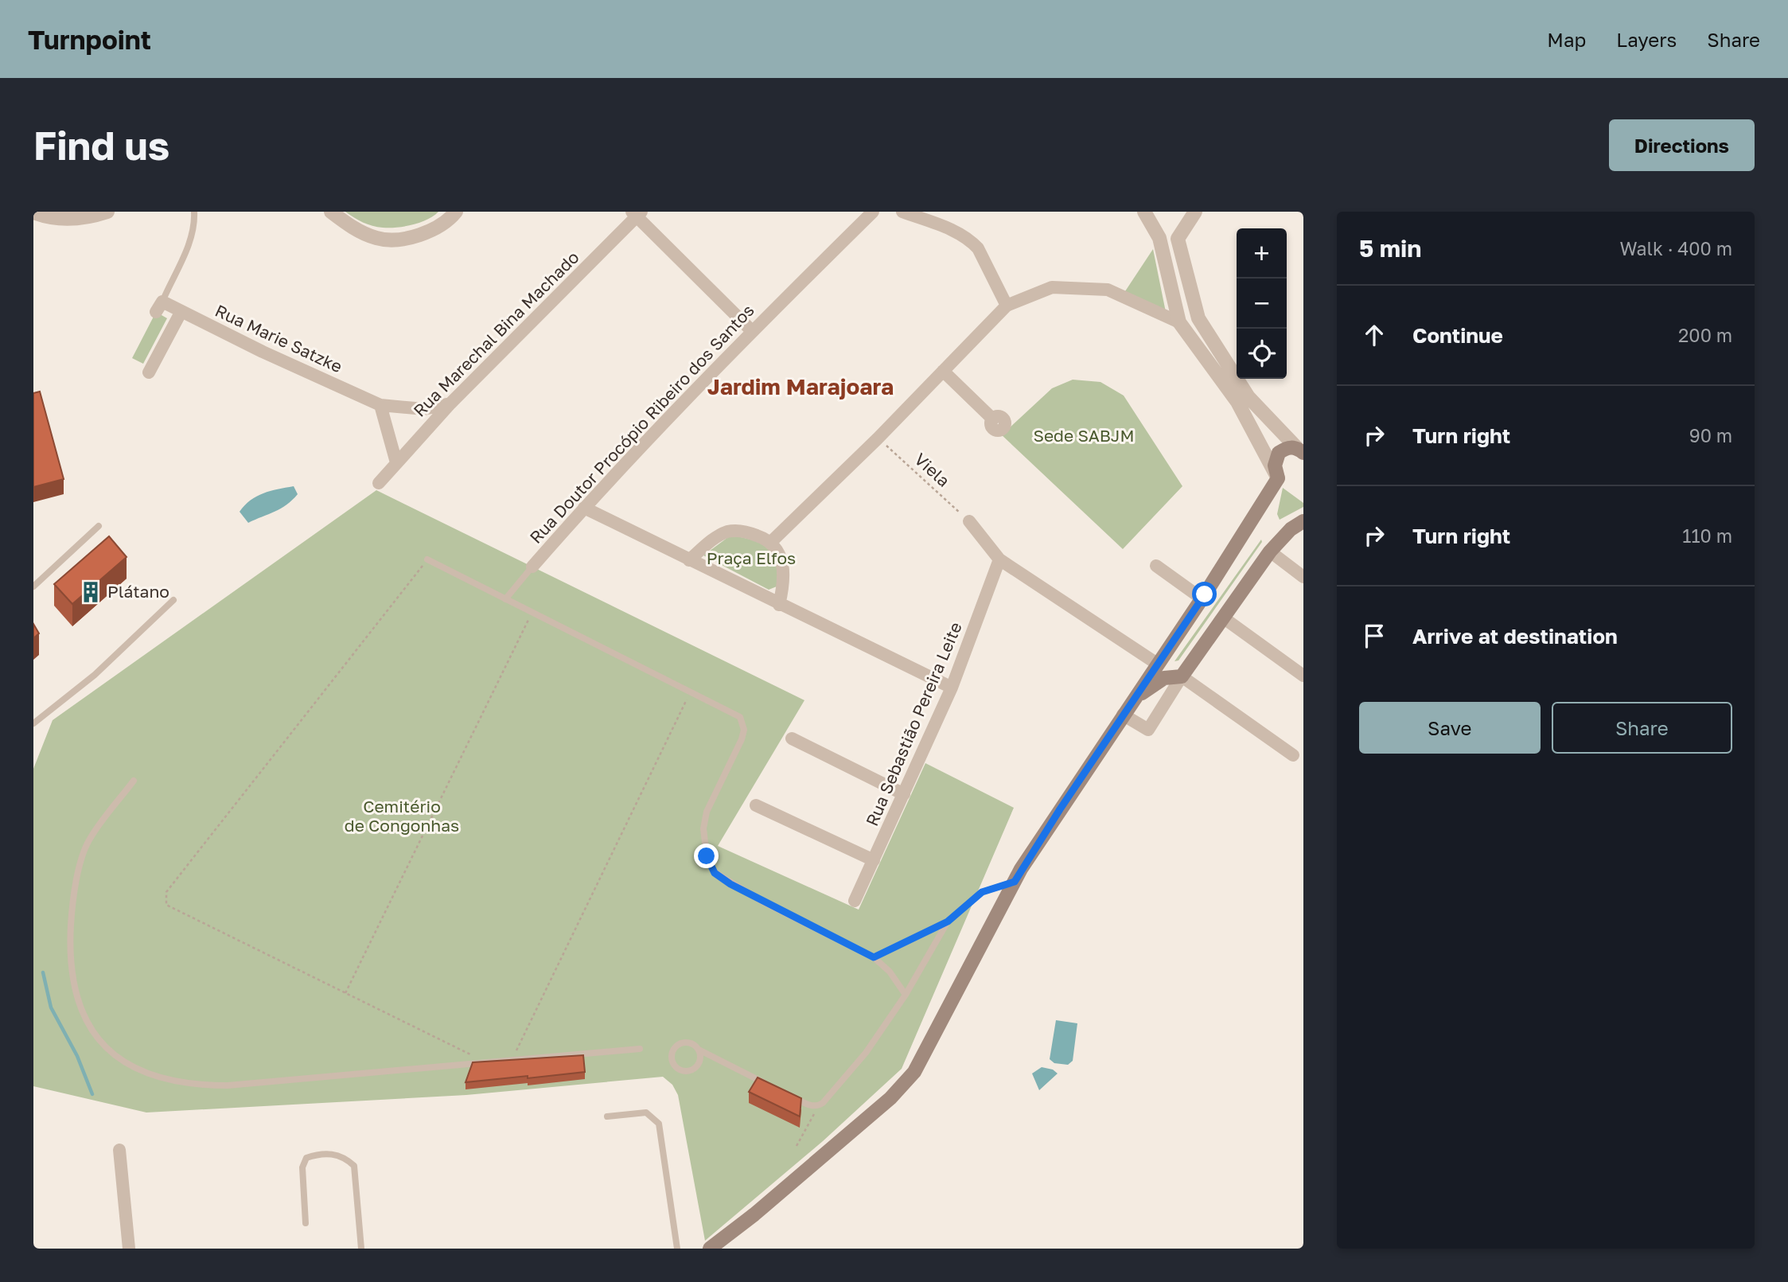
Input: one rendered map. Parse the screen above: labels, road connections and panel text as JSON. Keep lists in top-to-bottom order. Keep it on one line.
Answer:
{"streets":{"street":["Rua Marechal Bina Machado","Rua Marie Satzke","Rua Doutor Procópio Ribeiro dos Santos","Rua Sebastião Pereira Leite"],"path":["Viela"]},"crossings":[["Rua Marechal Bina Machado","Rua Marie Satzke"]],"districts":["Jardim Marajoara"],"parks":["Sede SABJM","Praça Elfos","Cemitério de Congonhas"],"places":{"building":["Plátano"]},"page":{"header":"Turnpoint","nav":["Map","Layers","Share"],"buttons":["Directions",["Save","Share"]],"title":"Find us","heading":["5 min","Walk · 400 m"],"map_buttons":["+","−"],"list":[["Continue","200 m"],["Turn right","90 m"],["Turn right","110 m"],"Arrive at destination"]}}
